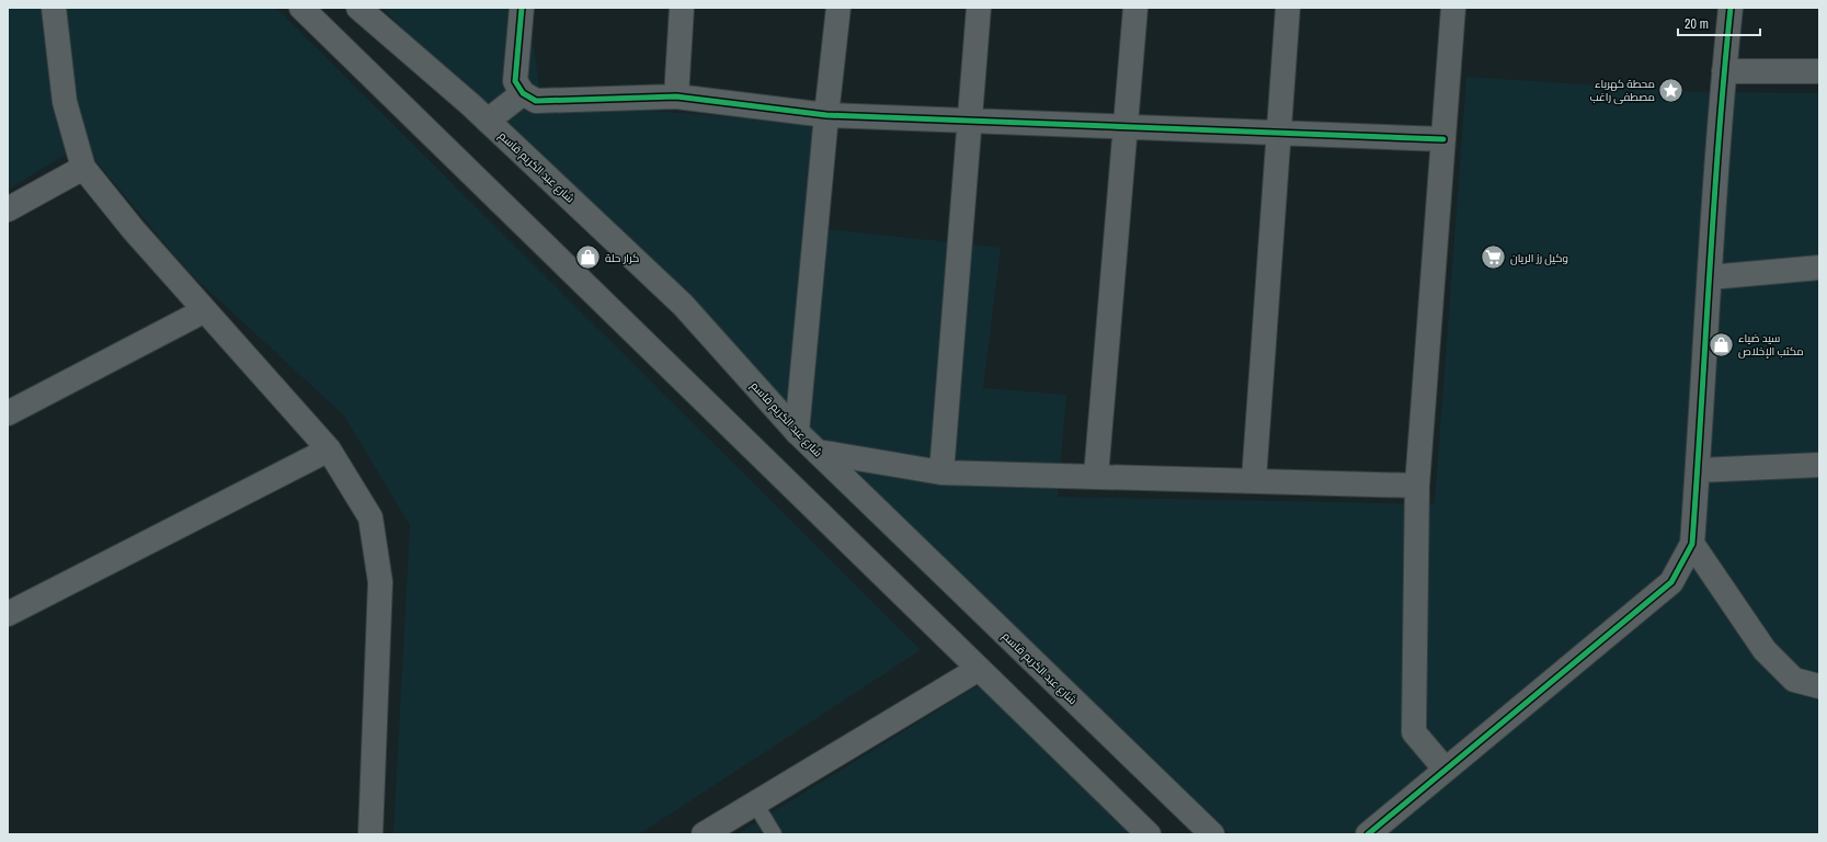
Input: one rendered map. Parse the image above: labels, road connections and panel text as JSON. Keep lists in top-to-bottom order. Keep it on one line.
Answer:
{"streets":{"street":["شارع عبد الكريم قاسم"]},"places":{"place":["محطة كهرباء مصطفى راغب"],"shop":["كرار حلة","سيد ضياء مكتب الإخلاص"],"supermarket":["وكيل رز الريان"]},"scale_bar":"20 m"}
